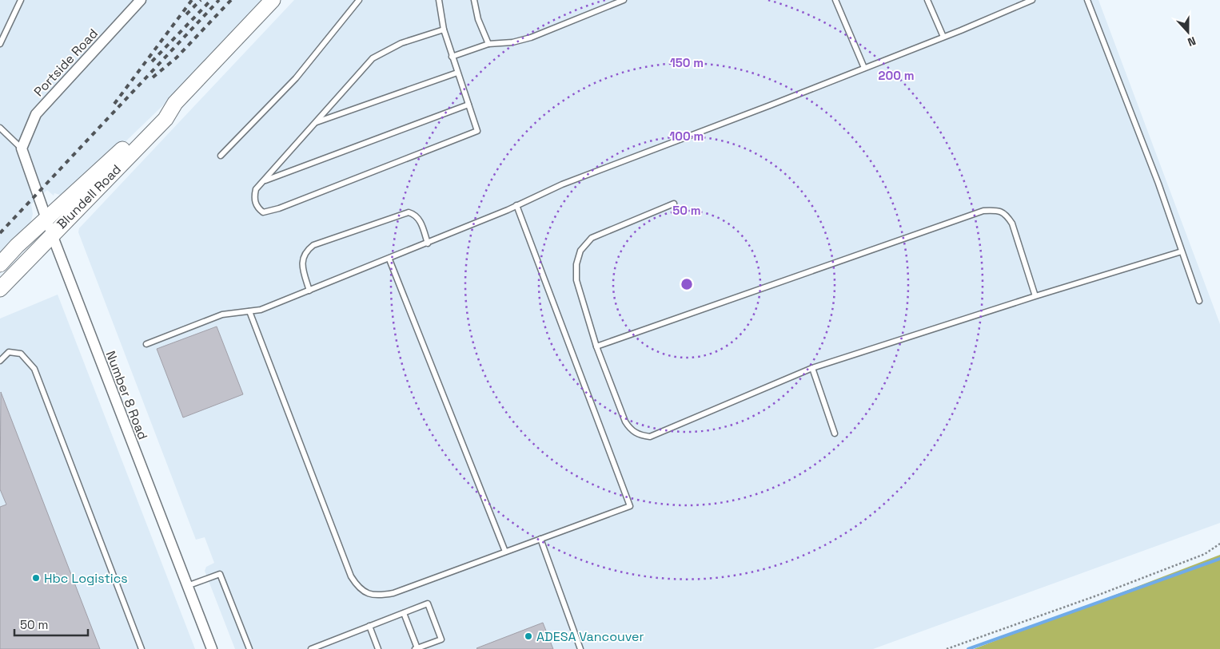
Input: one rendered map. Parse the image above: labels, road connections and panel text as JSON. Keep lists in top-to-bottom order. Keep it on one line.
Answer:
{"streets":{"main road":["Blundell Road"],"street":["Portside Road","Number 8 Road"]},"crossings":[["Portside Road","Number 8 Road"],["Blundell Road","Number 8 Road"]],"places":["Hbc Logistics","ADESA Vancouver"],"scale_bar":"50 m","north":"bottom","rings":["150 m","200 m","100 m","50 m"]}
